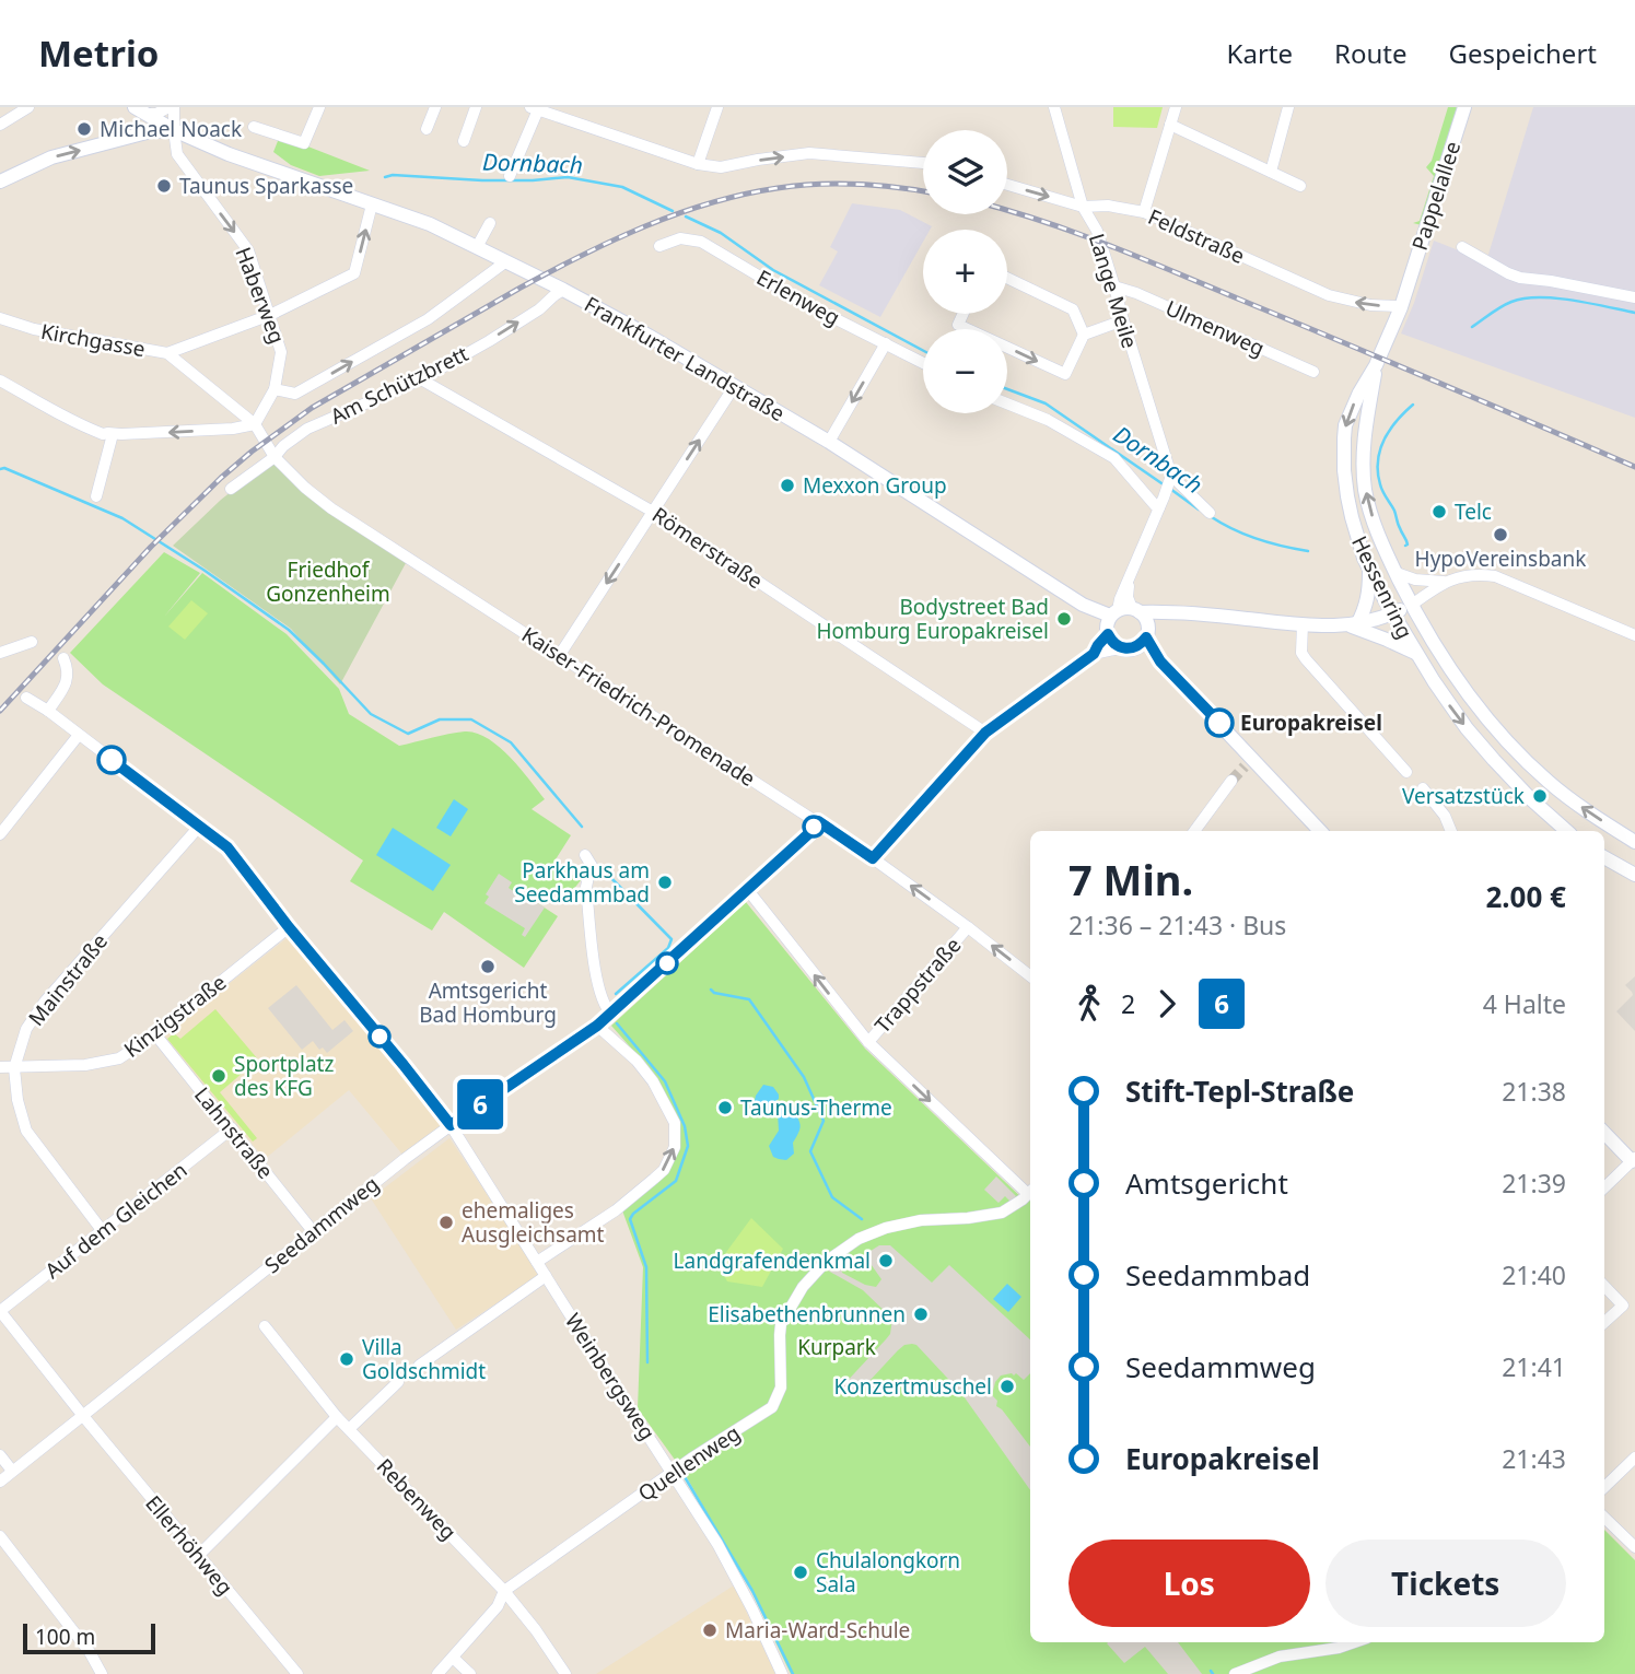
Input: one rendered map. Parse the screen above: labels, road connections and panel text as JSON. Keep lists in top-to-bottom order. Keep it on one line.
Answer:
{"streets":{"street":["Pappelallee","Feldstraße","Lange Meile","Haberweg","Erlenweg","Ulmenweg","Kirchgasse","Frankfurter Landstraße","Am Schützbrett","Römerstraße","Hessenring","Kaiser-Friedrich-Promenade","Mainstraße","Trappstraße","Kinzigstraße","Lahnstraße","Auf dem Gleichen","Seedammweg","Weinbergsweg","Quellenweg","Rebenweg","Ellerhöhweg"]},"crossings":[["Pappelallee","Feldstraße"],["Pappelallee","Hessenring"],["Feldstraße","Lange Meile"],["Lange Meile","Ulmenweg"],["Haberweg","Kirchgasse"],["Haberweg","Frankfurter Landstraße"],["Haberweg","Kaiser-Friedrich-Promenade"],["Kirchgasse","Kaiser-Friedrich-Promenade"],["Frankfurter Landstraße","Am Schützbrett"],["Am Schützbrett","Römerstraße"],["Am Schützbrett","Kaiser-Friedrich-Promenade"],["Kaiser-Friedrich-Promenade","Trappstraße"],["Kaiser-Friedrich-Promenade","Seedammweg"],["Mainstraße","Kinzigstraße"],["Mainstraße","Auf dem Gleichen"],["Mainstraße","Weinbergsweg"],["Kinzigstraße","Lahnstraße"],["Kinzigstraße","Weinbergsweg"],["Lahnstraße","Auf dem Gleichen"],["Lahnstraße","Seedammweg"],["Auf dem Gleichen","Ellerhöhweg"],["Seedammweg","Weinbergsweg"],["Seedammweg","Ellerhöhweg"],["Weinbergsweg","Quellenweg"],["Quellenweg","Rebenweg"]],"one_way":["Haberweg"],"water":["Dornbach"],"parks":["Friedhof Gonzenheim","Kurpark"],"places":["Michael Noack","Taunus Sparkasse","Mexxon Group","Telc","HypoVereinsbank","Bodystreet Bad Homburg Europakreisel","Europakreisel","Versatzstück","Parkhaus am Seedammbad","Amtsgericht Bad Homburg","Sportplatz des KFG","Taunus-Therme","ehemaliges Ausgleichsamt","Landgrafendenkmal","Elisabethenbrunnen","Villa Goldschmidt","Konzertmuschel","Chulalongkorn Sala","Maria-Ward-Schule"],"lines":["bus line 6"],"scale_bar":"100 m","page":{"header":"Metrio","nav":["Karte","Route","Gespeichert"],"on_map":"6","map_buttons":["+","−"],"heading":["7 Min.","21:36 – 21:43 · Bus","2.00 €"],"legs":["2","6","4 Halte"],"list":[{"name":"Stift-Tepl-Straße","value":"21:38"},{"name":"Amtsgericht","value":"21:39"},{"name":"Seedammbad","value":"21:40"},{"name":"Seedammweg","value":"21:41"},{"name":"Europakreisel","value":"21:43"}],"buttons":["Los","Tickets"],"scale":"100 m"}}
